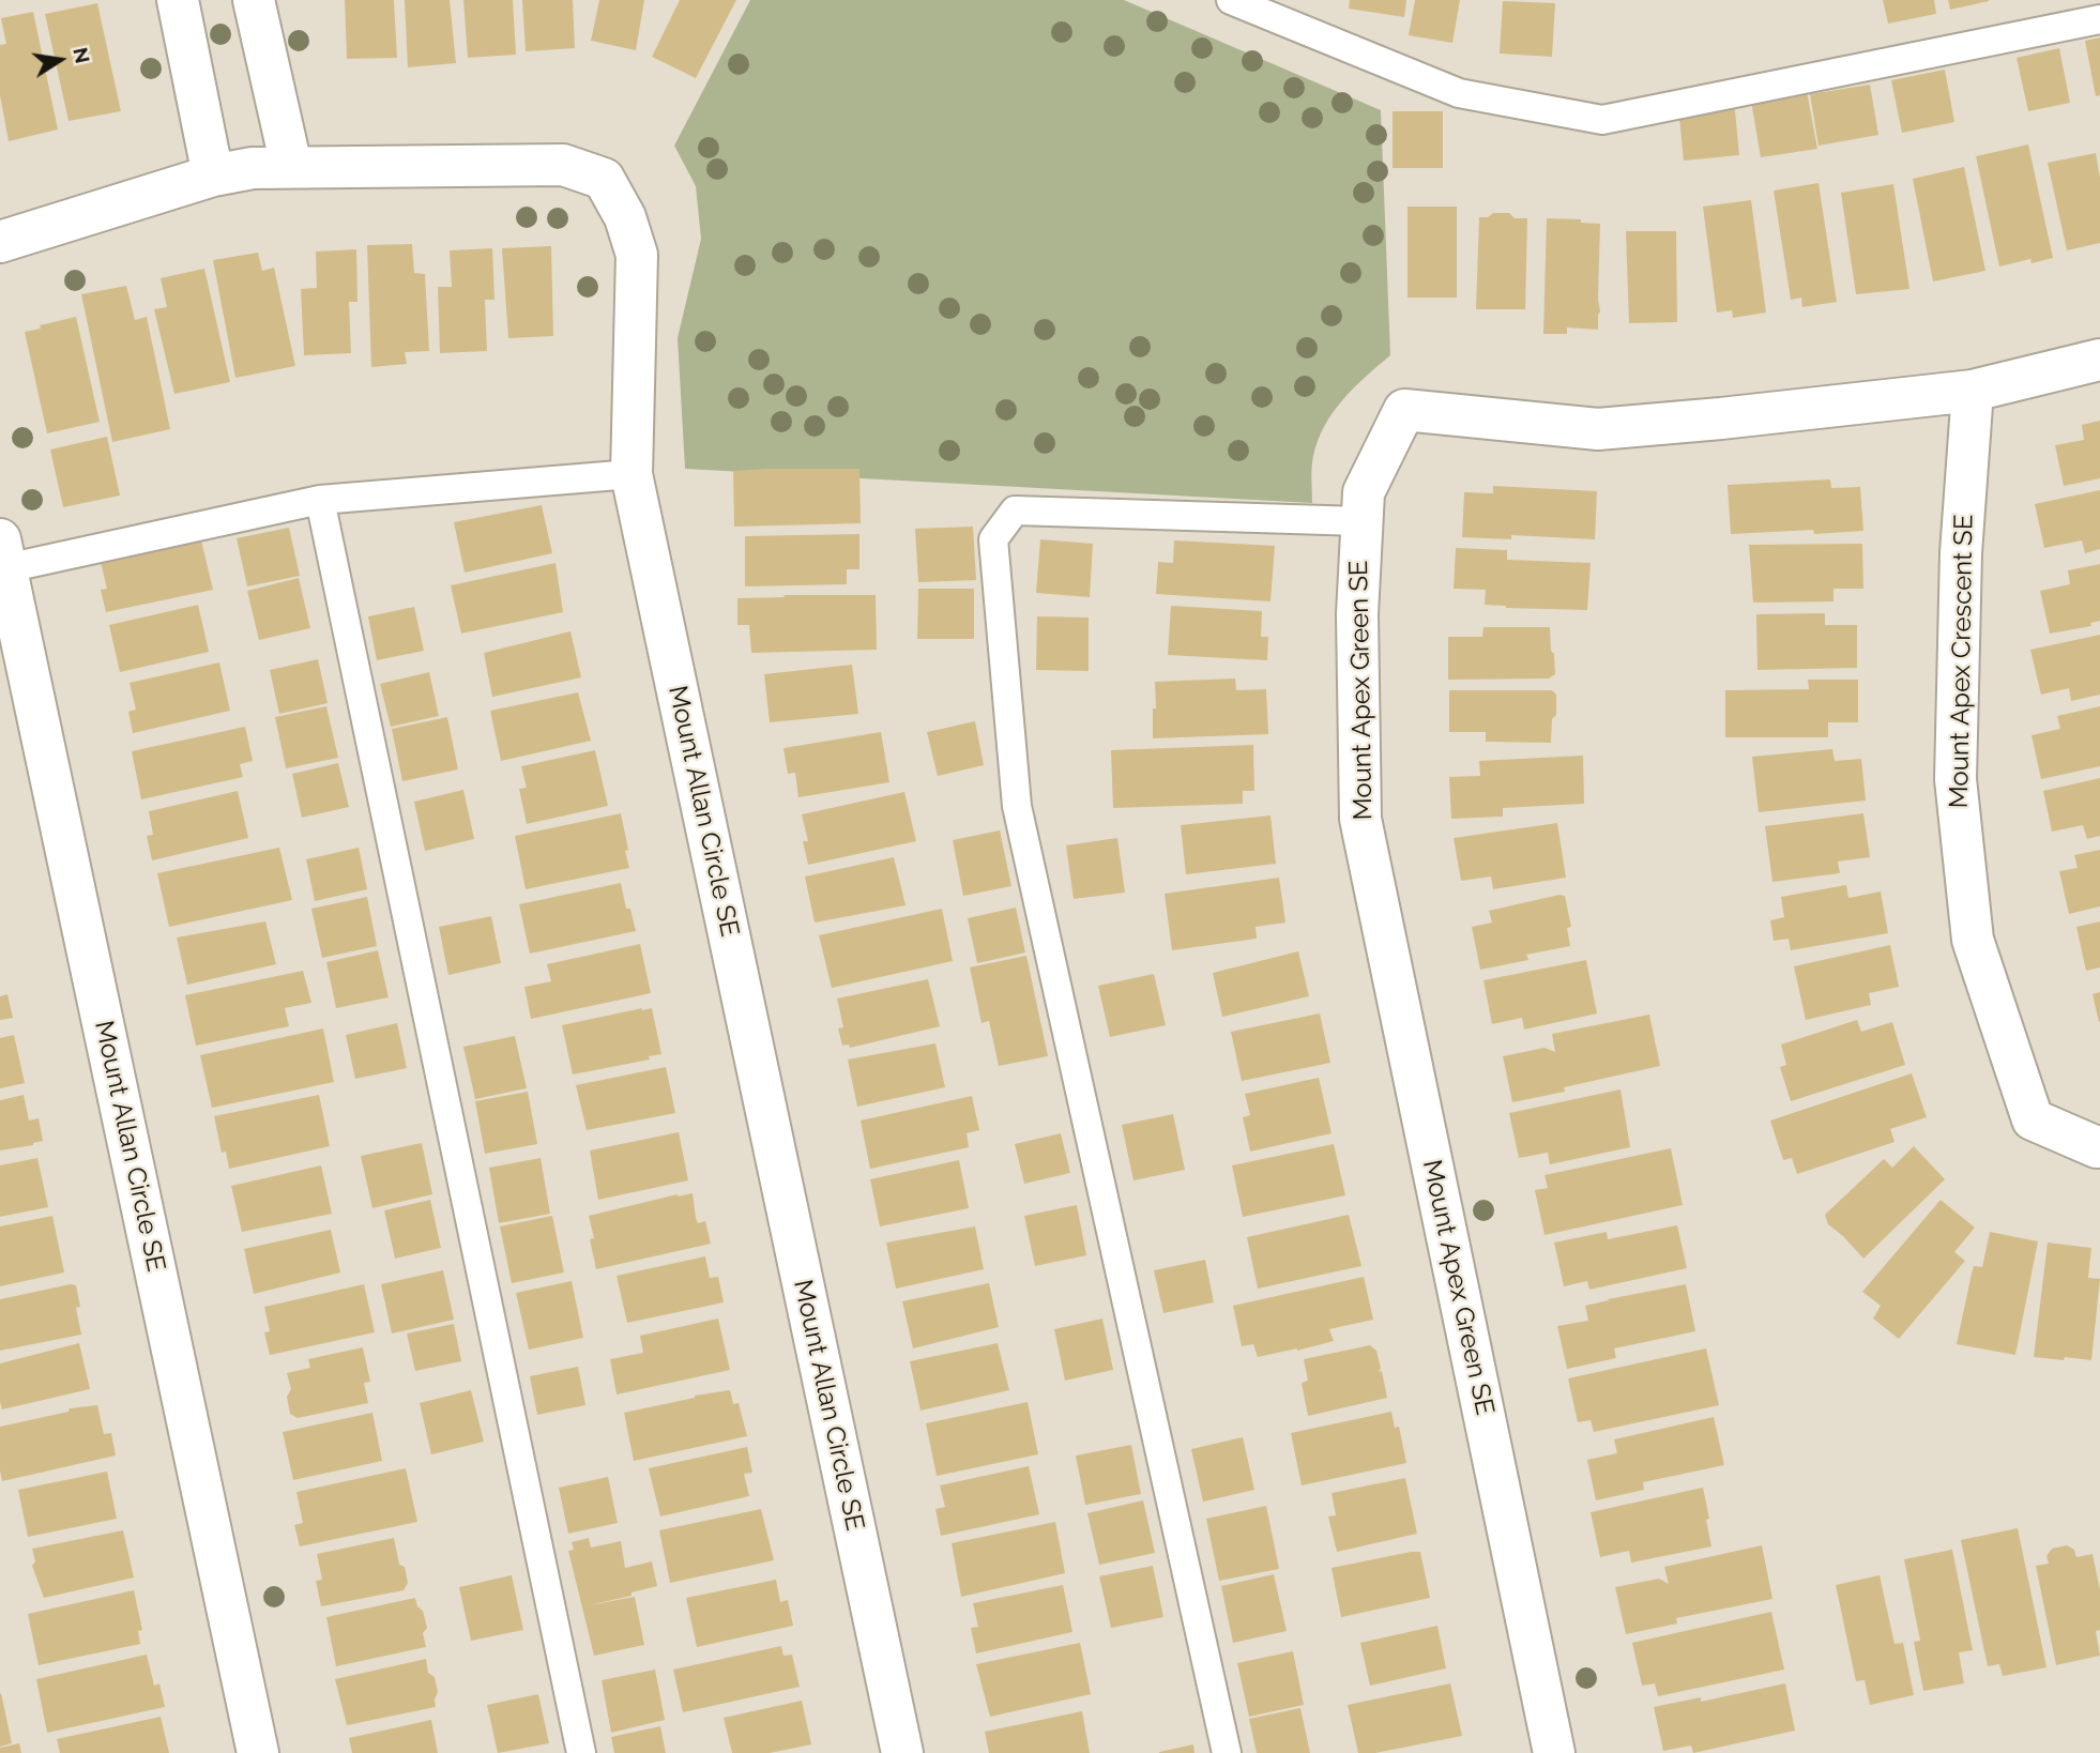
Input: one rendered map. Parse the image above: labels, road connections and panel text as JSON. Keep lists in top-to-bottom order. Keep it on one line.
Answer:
{"streets":{"street":["Mount Apex Crescent SE","Mount Apex Green SE","Mount Allan Circle SE"]},"crossings":[["Mount Apex Crescent SE","Mount Apex Green SE"]],"north":"right"}
